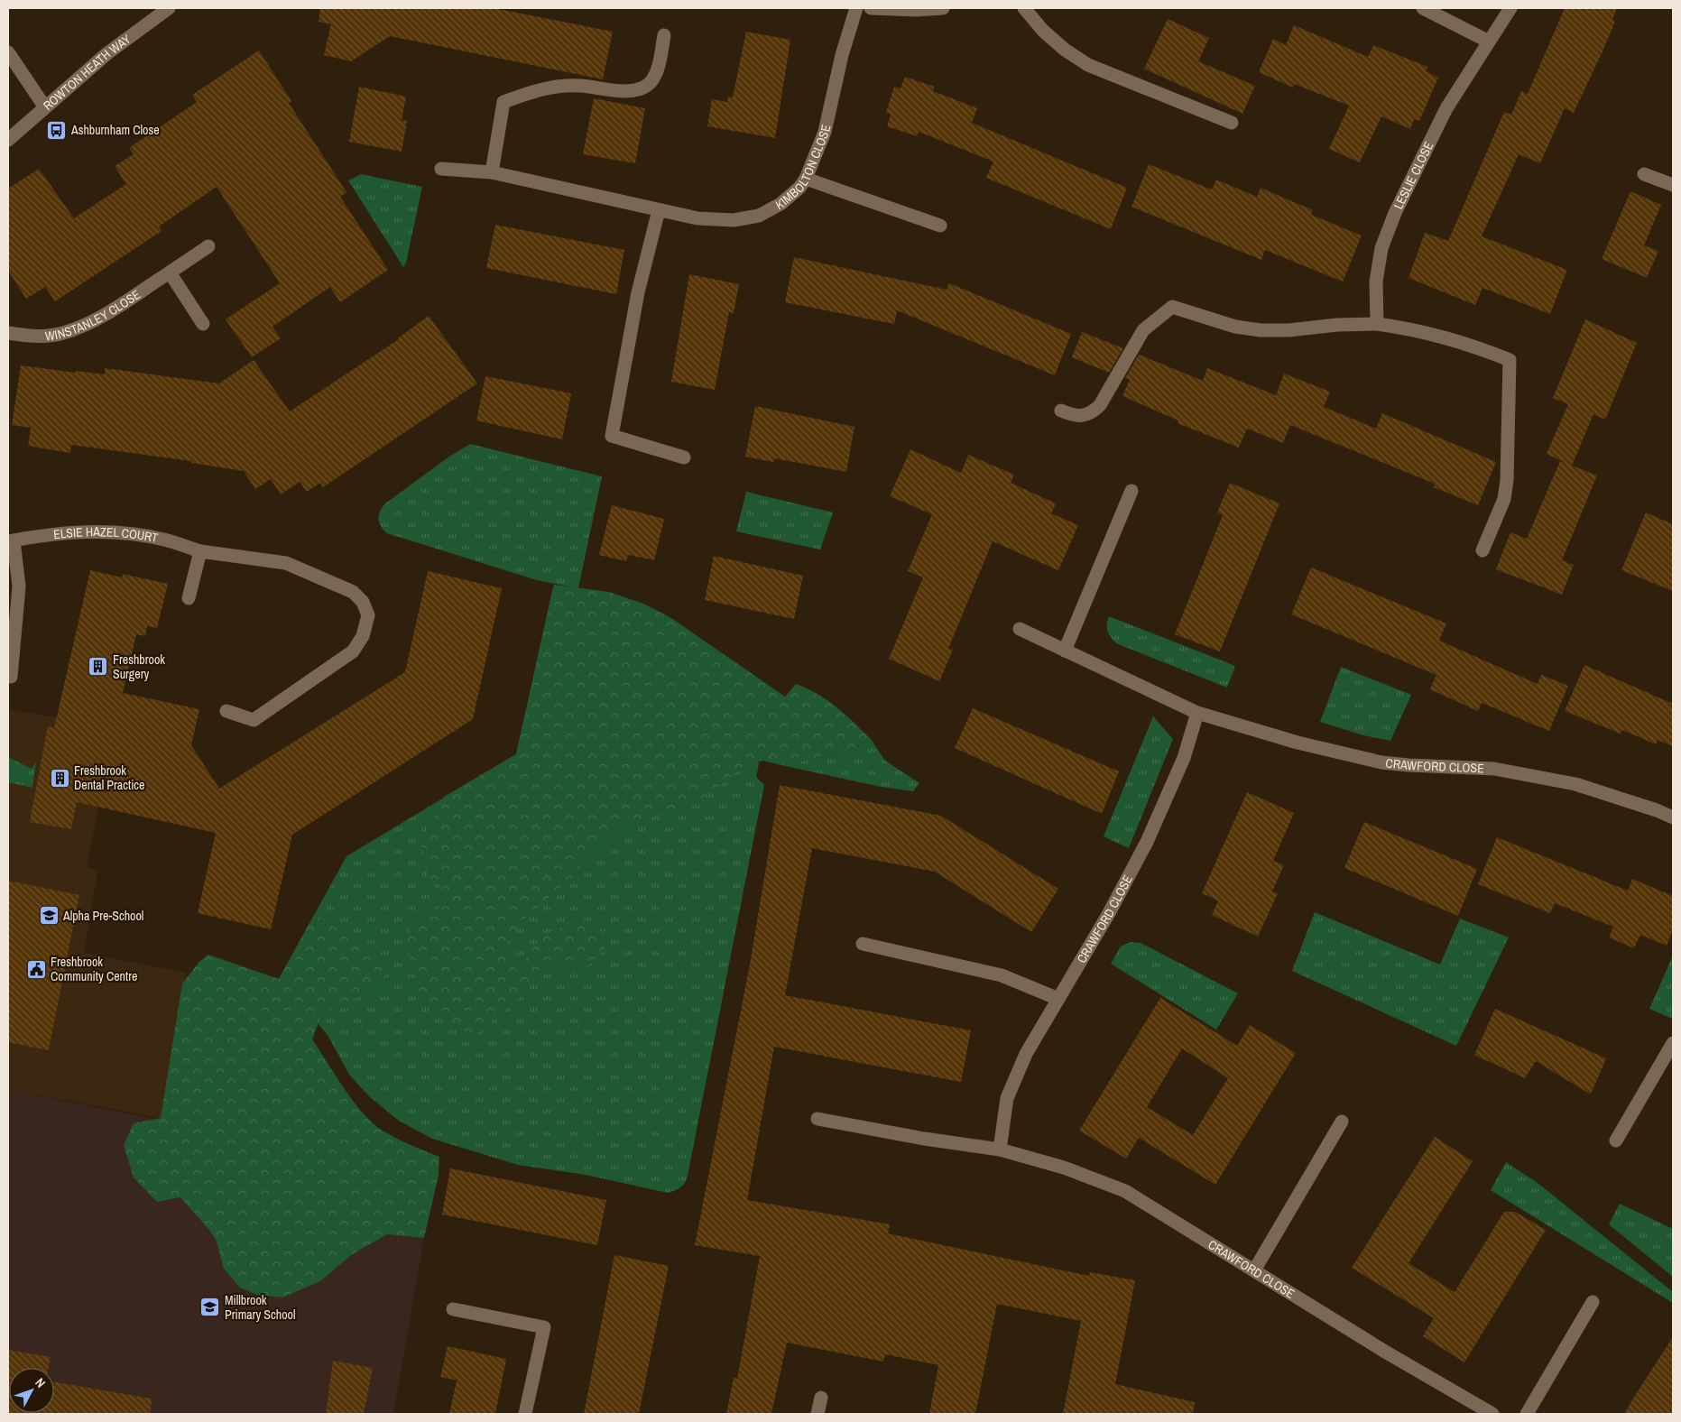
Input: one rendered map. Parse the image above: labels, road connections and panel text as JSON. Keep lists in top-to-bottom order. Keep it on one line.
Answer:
{"streets":{"street":["ROWTON HEATH WAY","KIMBOLTON CLOSE","LESLIE CLOSE","WINSTANLEY CLOSE","ELSIE HAZEL COURT","CRAWFORD CLOSE"]},"places":{"bus stop":["Ashburnham Close"],"building":["Freshbrook Surgery","Freshbrook Dental Practice"],"school or university":["Alpha Pre-School","Millbrook Primary School"],"public building":["Freshbrook Community Centre"]},"north":"top right"}
